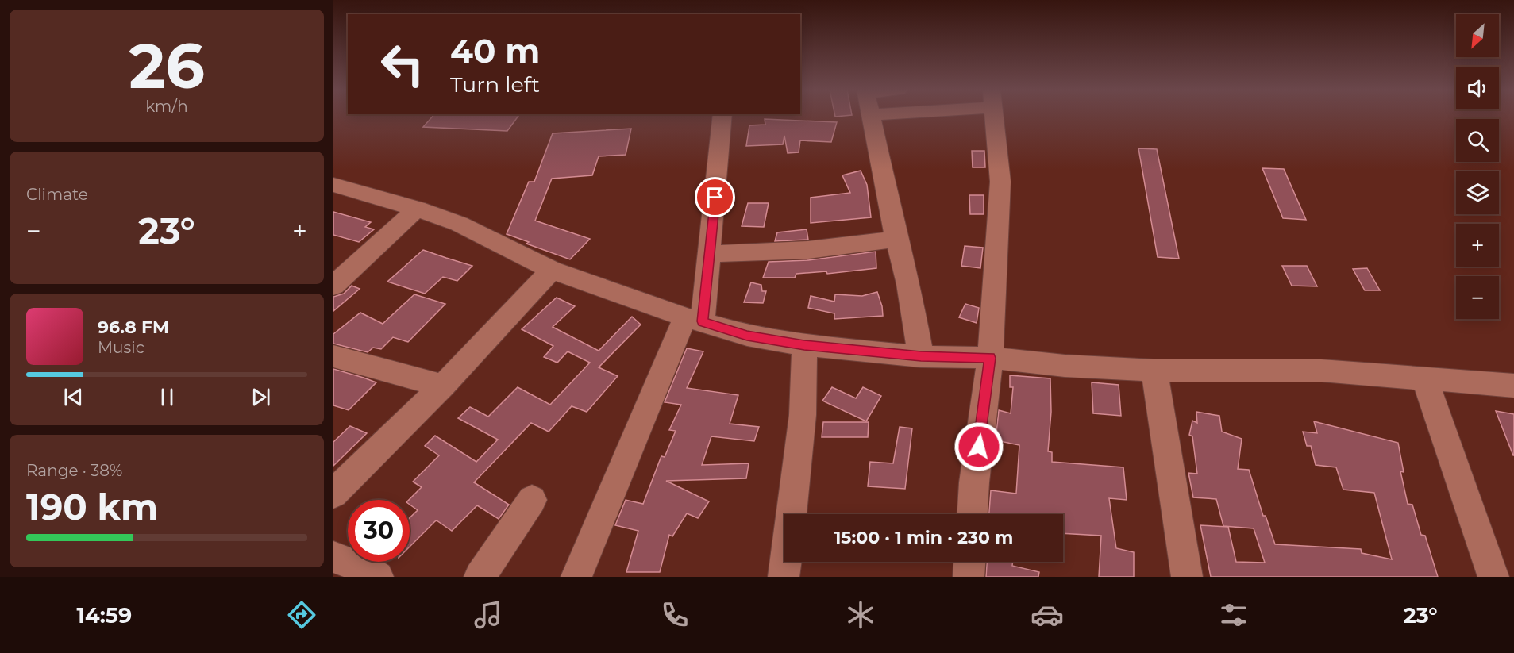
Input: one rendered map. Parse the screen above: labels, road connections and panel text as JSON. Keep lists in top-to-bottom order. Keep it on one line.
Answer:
{"north":"bottom left","page":{"tile":[["26","km/h"],"Climate",["Range · 38%","190 km"]],"map_buttons":["+","−"],"turn":["40 m","Turn left"],"heat":["−","23°","+"],"song":["96.8 FM","Music"],"limit":"30","trip":"15:00 · 1 min · 230 m","tabs":["14:59","23°"]}}
